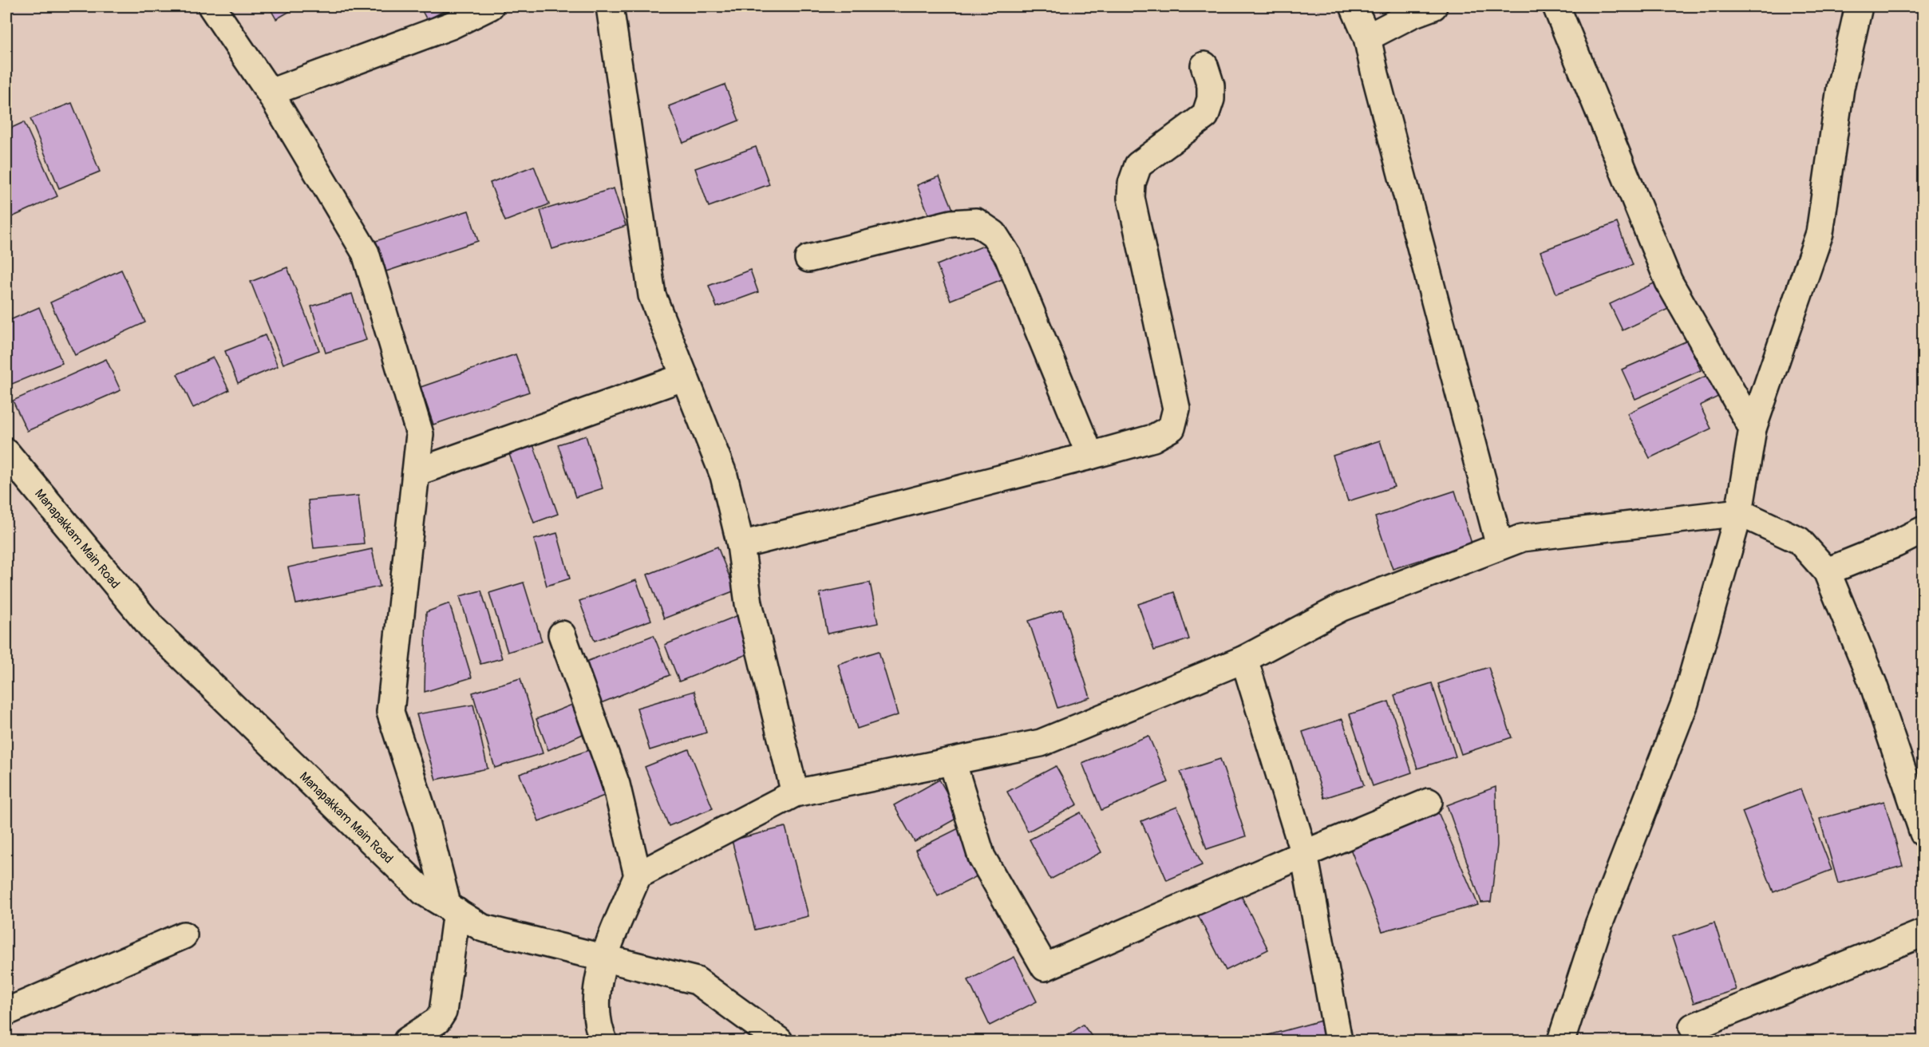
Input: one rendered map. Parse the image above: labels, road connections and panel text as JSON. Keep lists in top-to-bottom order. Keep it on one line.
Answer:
{"streets":{"street":["Manapakkam Main Road"]}}
